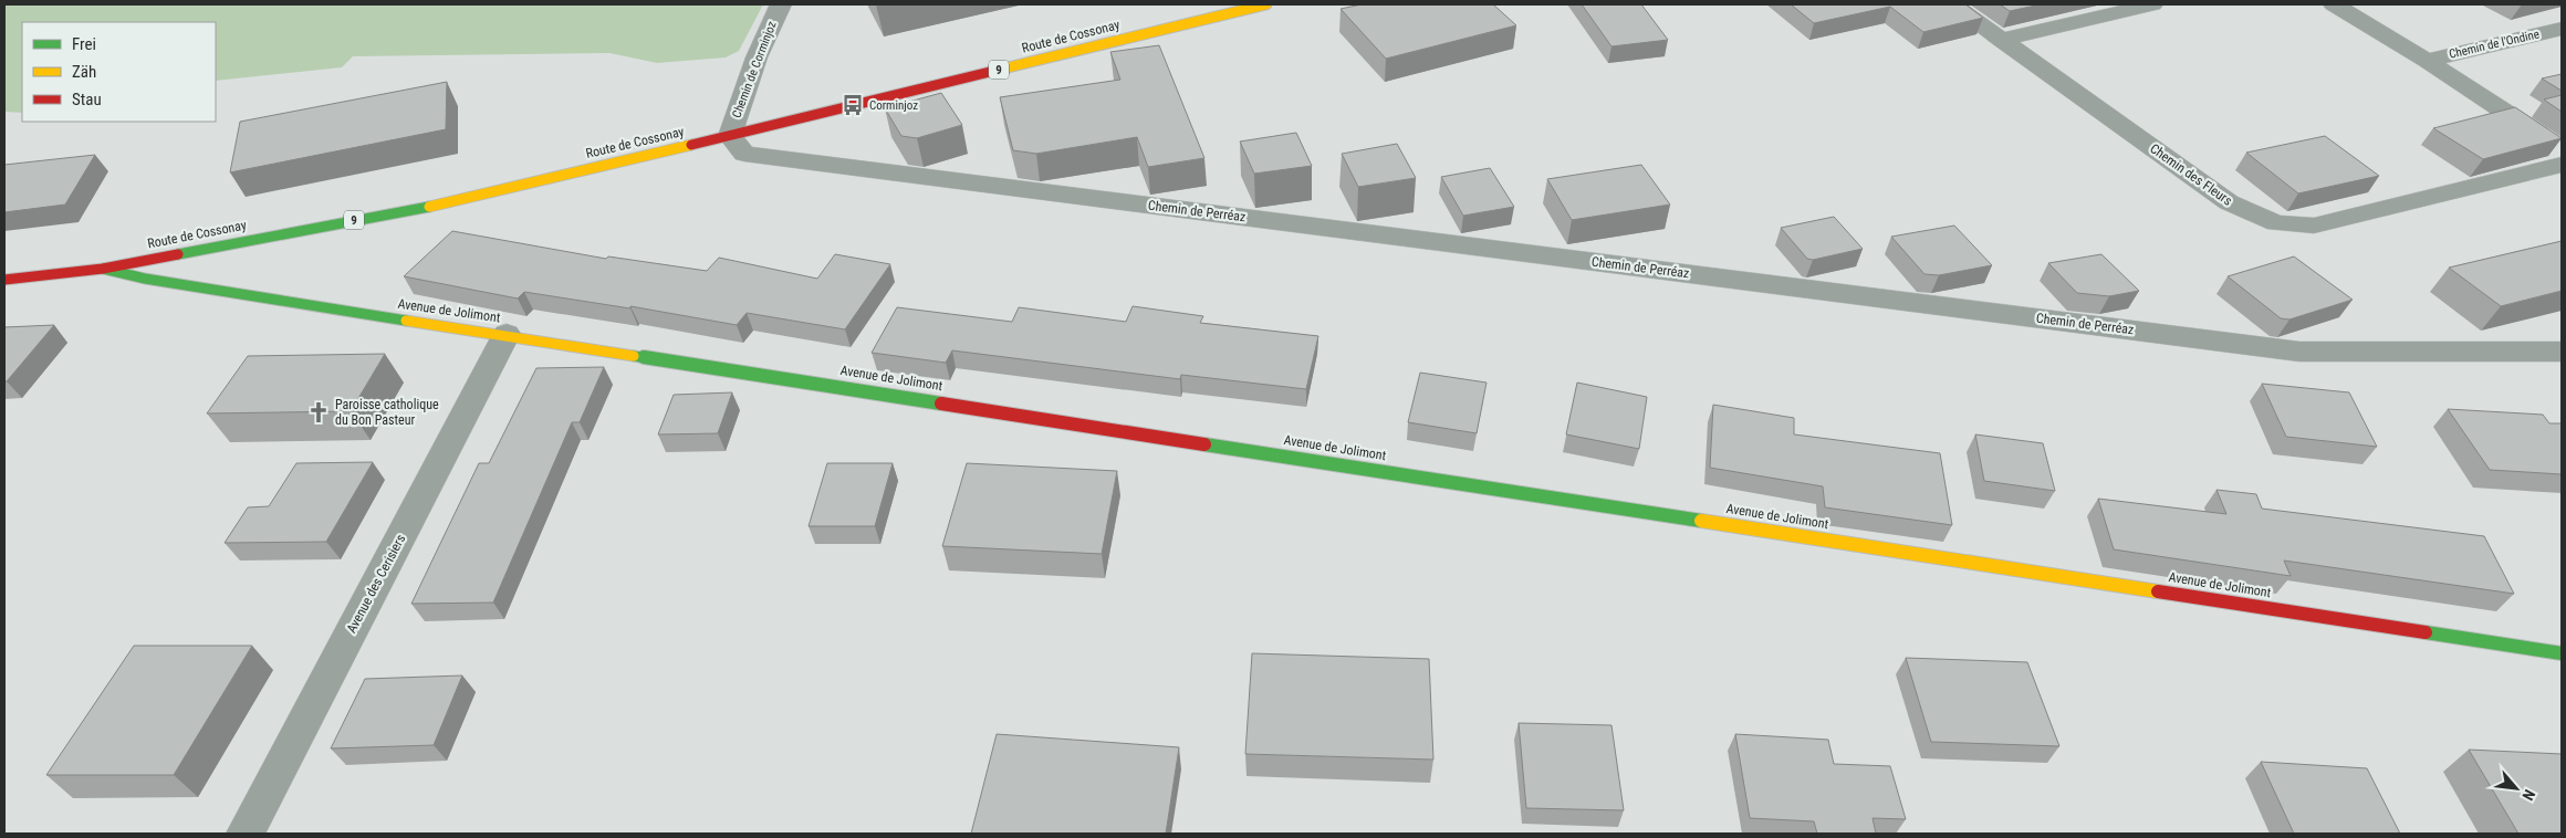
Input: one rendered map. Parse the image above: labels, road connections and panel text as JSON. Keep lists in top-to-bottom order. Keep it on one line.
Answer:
{"streets":{"street":["Route de Cossonay","Chemin de l'Ondine","Chemin de Corminjoz","9","Chemin des Fleurs","Chemin de Perréaz","Avenue de Jolimont","Avenue des Cerisiers"]},"crossings":[["Route de Cossonay","Chemin de Corminjoz"],["Route de Cossonay","Chemin de Perréaz"],["Route de Cossonay","Avenue de Jolimont"],["Chemin de Corminjoz","Chemin de Perréaz"],["Avenue de Jolimont","Avenue des Cerisiers"]],"places":{"bus stop":["Corminjoz"],"church":["Paroisse catholique du Bon Pasteur"]},"legend":["Frei","Zäh","Stau"],"north":"bottom right"}
